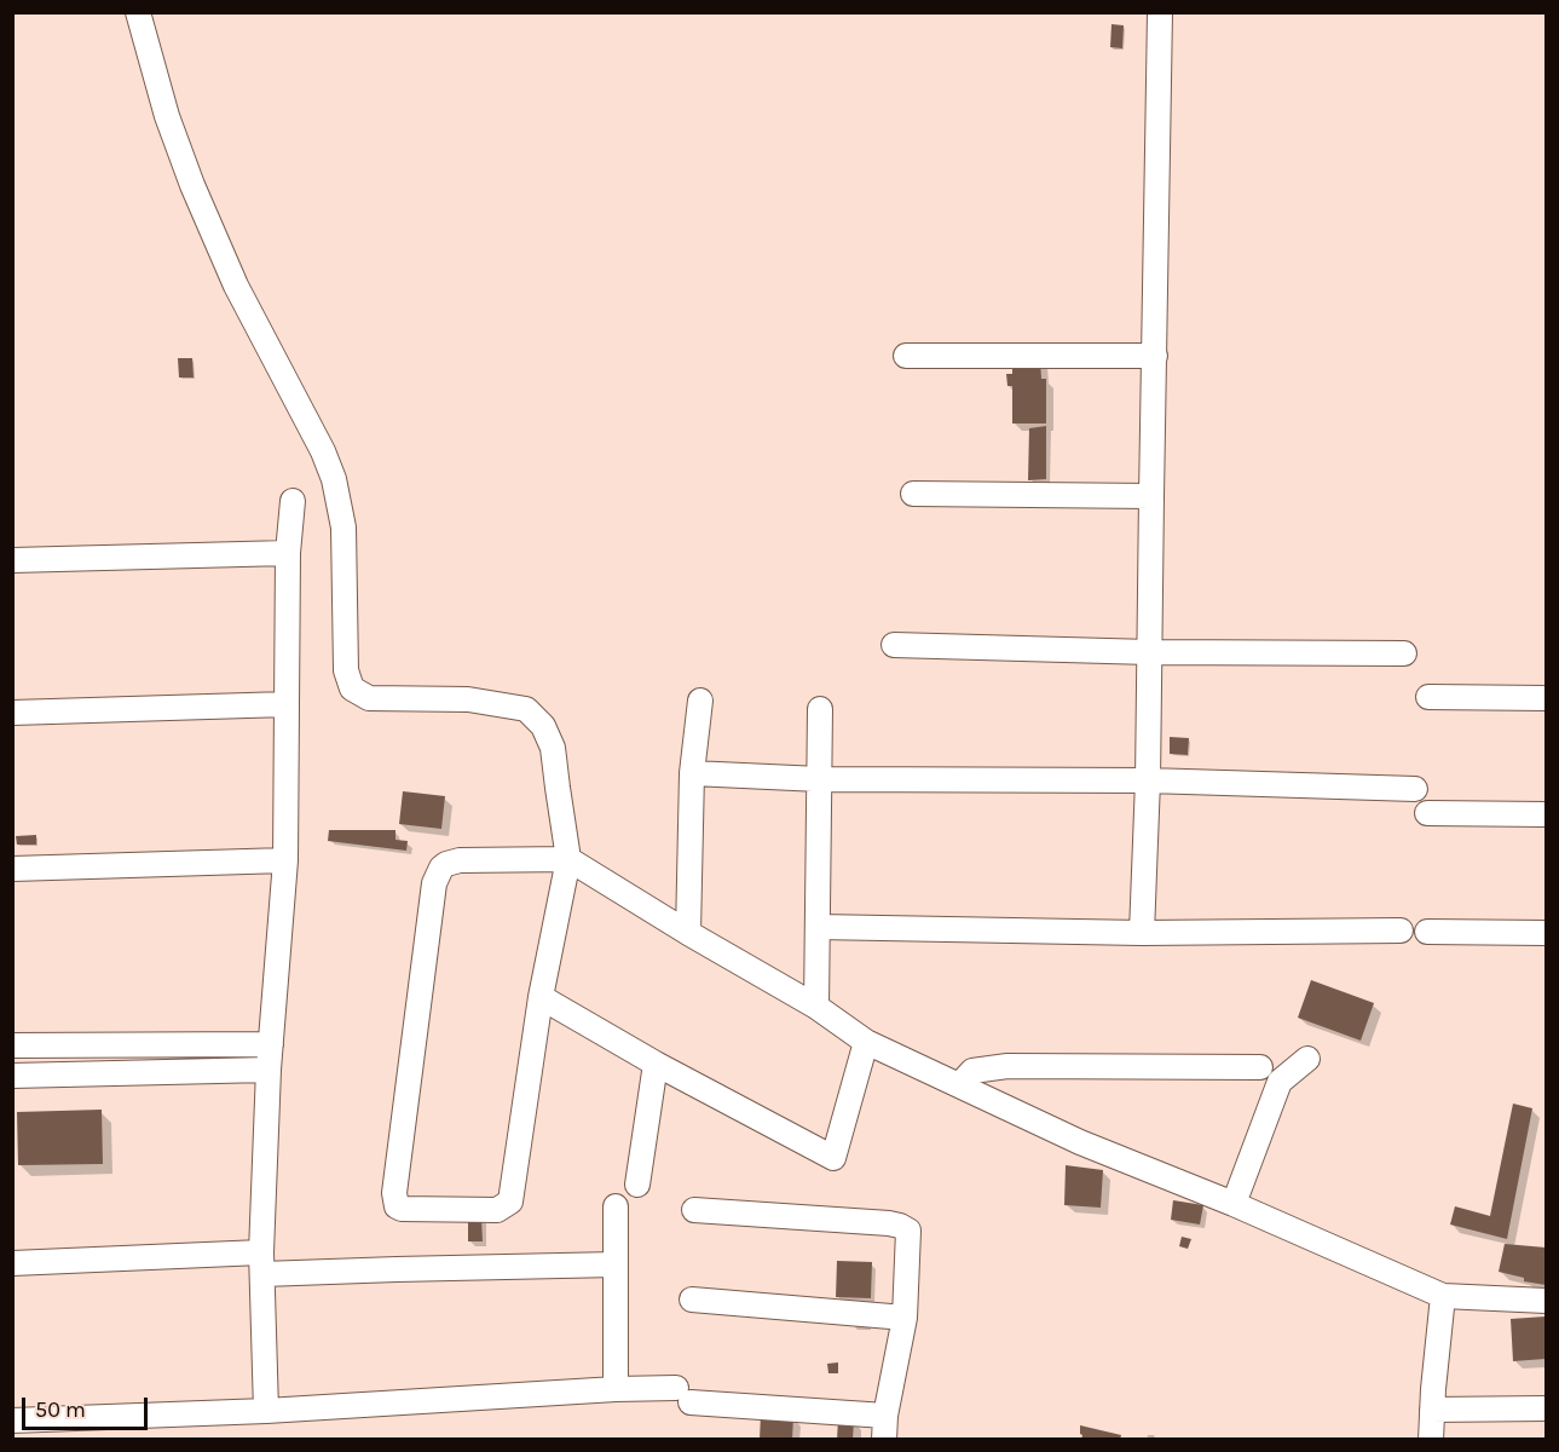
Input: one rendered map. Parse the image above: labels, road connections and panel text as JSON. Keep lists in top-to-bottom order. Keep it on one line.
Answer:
{"scale_bar":"50 m"}
